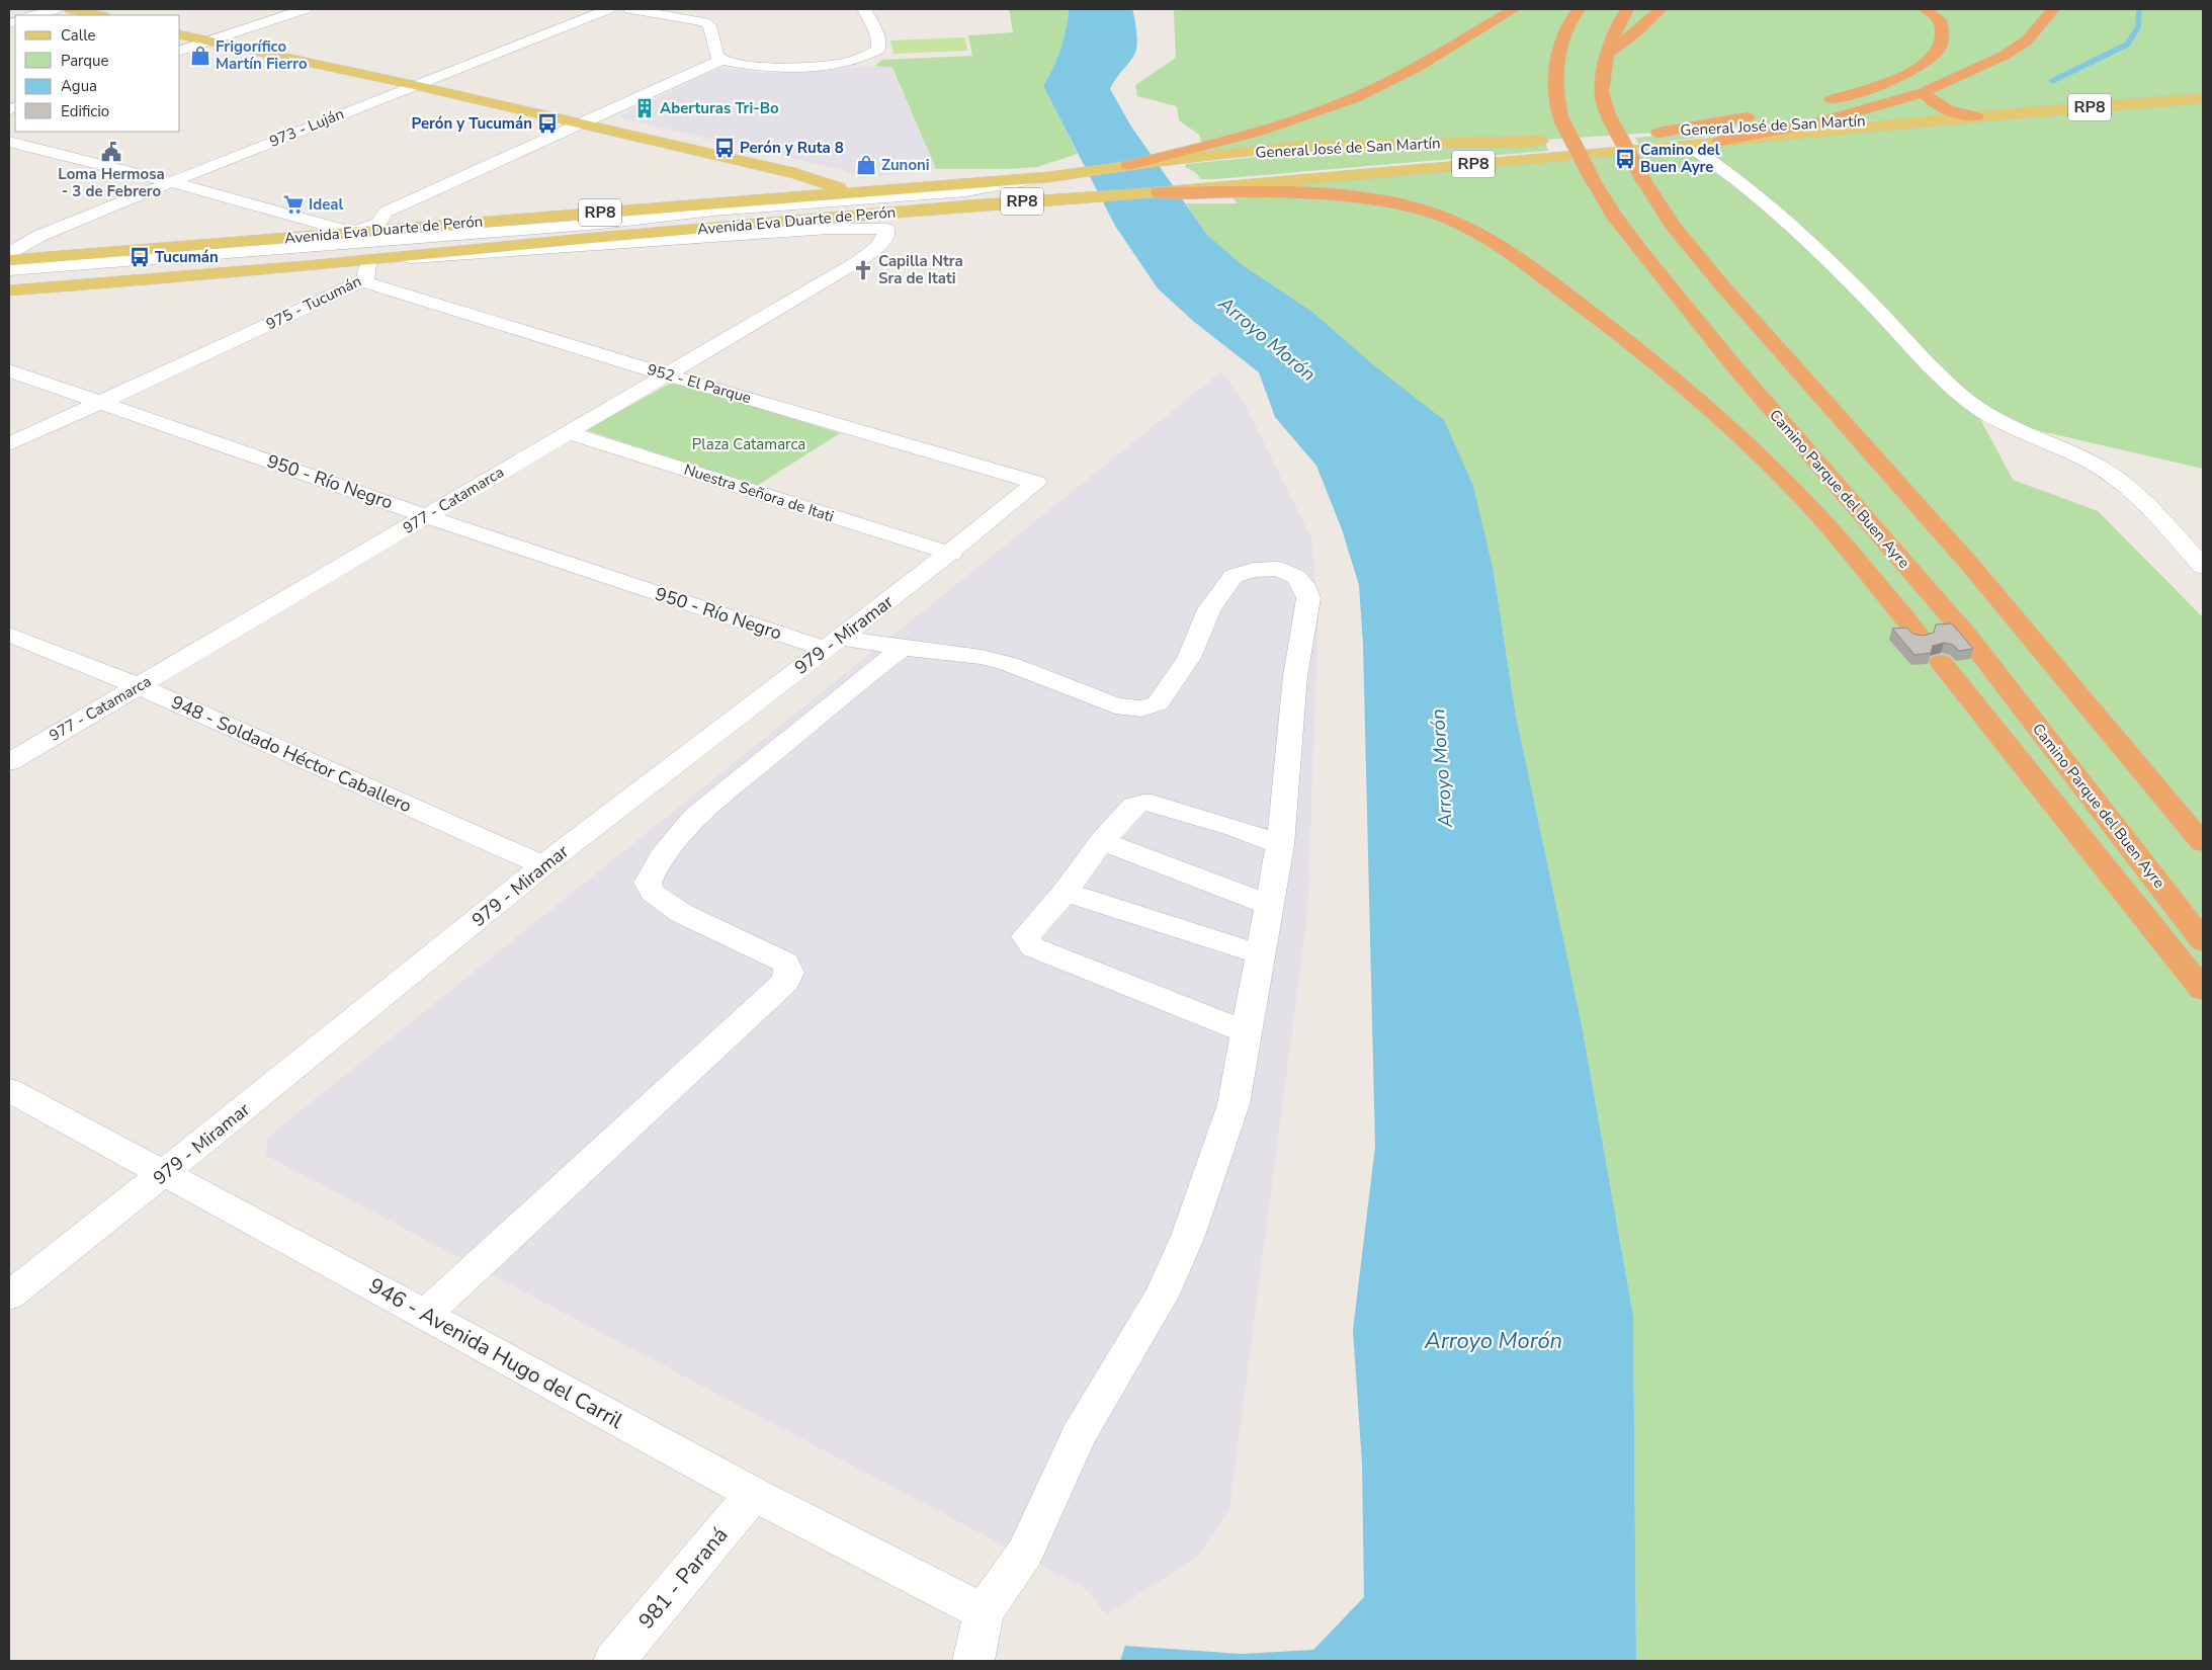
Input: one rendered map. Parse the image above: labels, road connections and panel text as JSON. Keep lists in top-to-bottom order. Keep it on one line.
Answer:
{"streets":{"highway":["Camino Parque del Buen Ayre"],"main road":["RP8","General José de San Martín","Avenida Eva Duarte de Perón"],"street":["973 - Luján","975 - Tucumán","952 - El Parque","950 - Río Negro","Nuestra Señora de Itati","977 - Catamarca","979 - Miramar","948 - Soldado Héctor Caballero","946 - Avenida Hugo del Carril","981 - Paraná"]},"crossings":[["General José de San Martín","Avenida Eva Duarte de Perón"],["Avenida Eva Duarte de Perón","975 - Tucumán"],["Avenida Eva Duarte de Perón","977 - Catamarca"],["975 - Tucumán","952 - El Parque"],["975 - Tucumán","950 - Río Negro"],["952 - El Parque","977 - Catamarca"],["952 - El Parque","979 - Miramar"],["950 - Río Negro","977 - Catamarca"],["950 - Río Negro","979 - Miramar"],["Nuestra Señora de Itati","977 - Catamarca"],["Nuestra Señora de Itati","979 - Miramar"],["977 - Catamarca","948 - Soldado Héctor Caballero"],["979 - Miramar","948 - Soldado Héctor Caballero"],["979 - Miramar","946 - Avenida Hugo del Carril"],["946 - Avenida Hugo del Carril","981 - Paraná"]],"water":["Arroyo Morón"],"parks":["Plaza Catamarca"],"places":{"shop":["Frigorífico Martín Fierro","Zunoni"],"building":["Aberturas Tri-Bo"],"bus stop":["Perón y Tucumán","Perón y Ruta 8","Camino del Buen Ayre","Tucumán"],"public building":["Loma Hermosa - 3 de Febrero"],"supermarket":["Ideal"],"church":["Capilla Ntra Sra de Itati"]},"legend":["Calle","Parque","Agua","Edificio"]}
